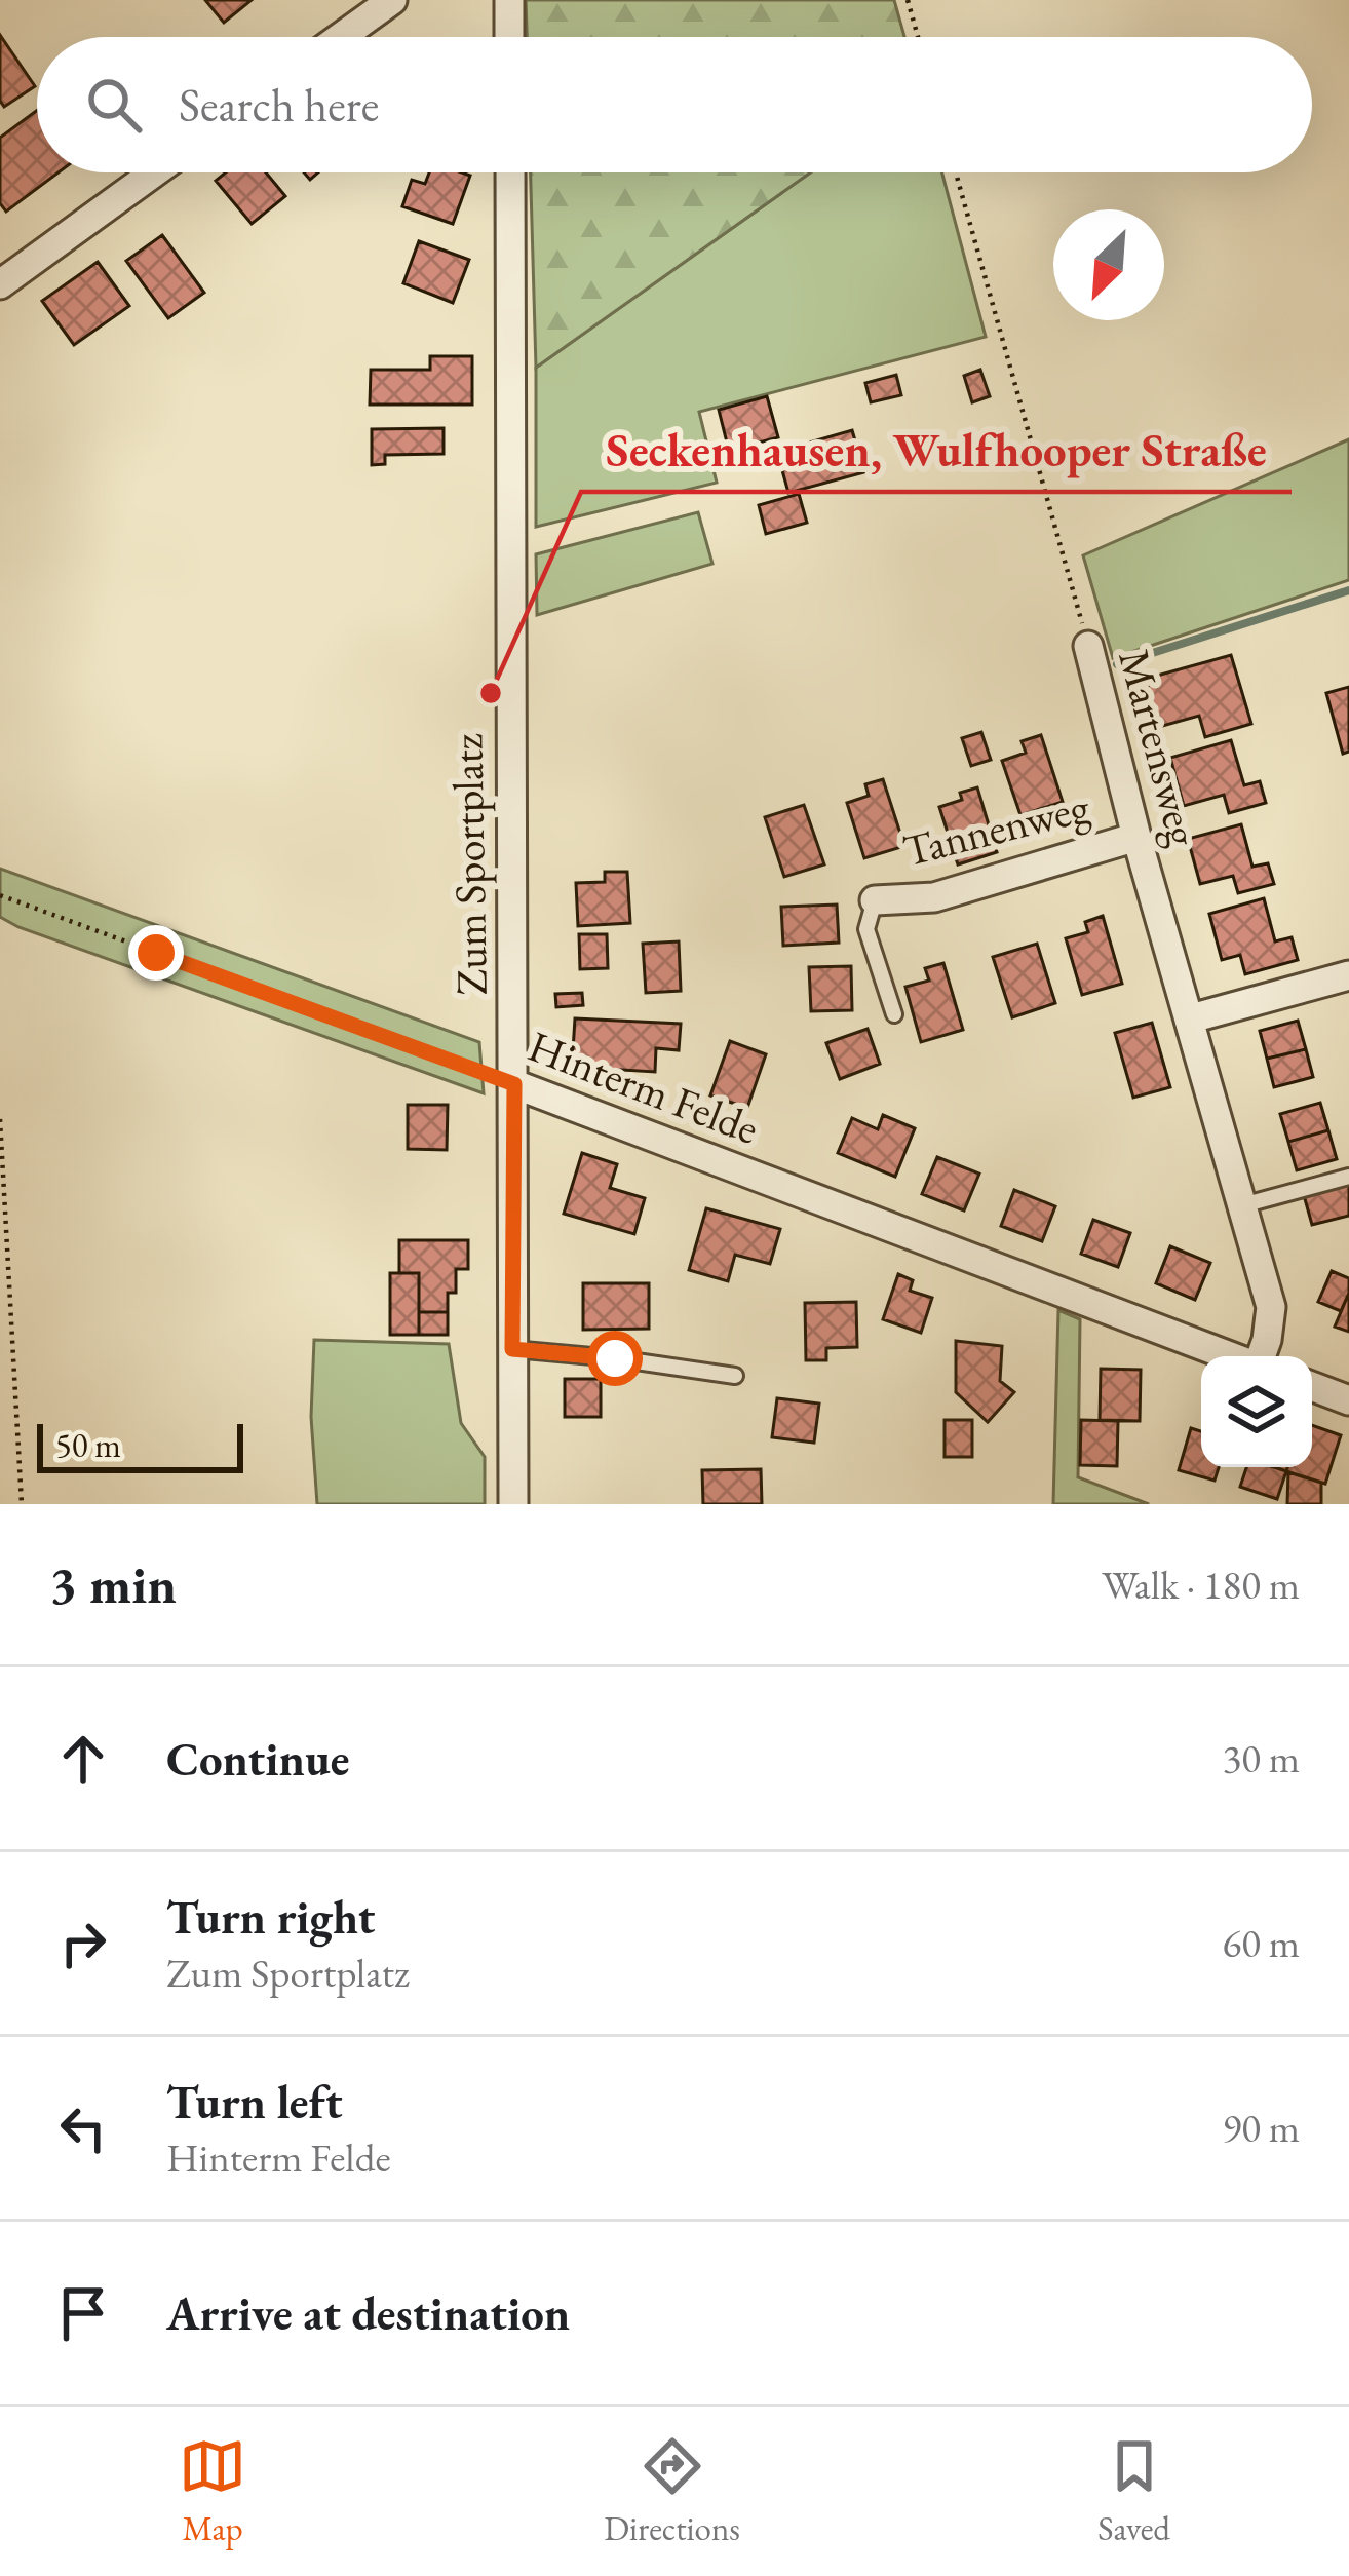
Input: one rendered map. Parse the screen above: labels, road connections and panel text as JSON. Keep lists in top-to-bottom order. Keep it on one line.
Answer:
{"streets":{"street":["Martensweg","Tannenweg","Zum Sportplatz","Hinterm Felde"]},"crossings":[["Martensweg","Tannenweg"],["Zum Sportplatz","Hinterm Felde"]],"places":["Seckenhausen, Wulfhooper Straße"],"scale_bar":"50 m","north":"bottom left","page":{"search":"Search here","scale":"50 m","heading":["3 min","Walk · 180 m"],"list":[["Continue","30 m"],["Turn right","Zum Sportplatz","60 m"],["Turn left","Hinterm Felde","90 m"],"Arrive at destination"],"nav":["Map","Directions","Saved"]}}
